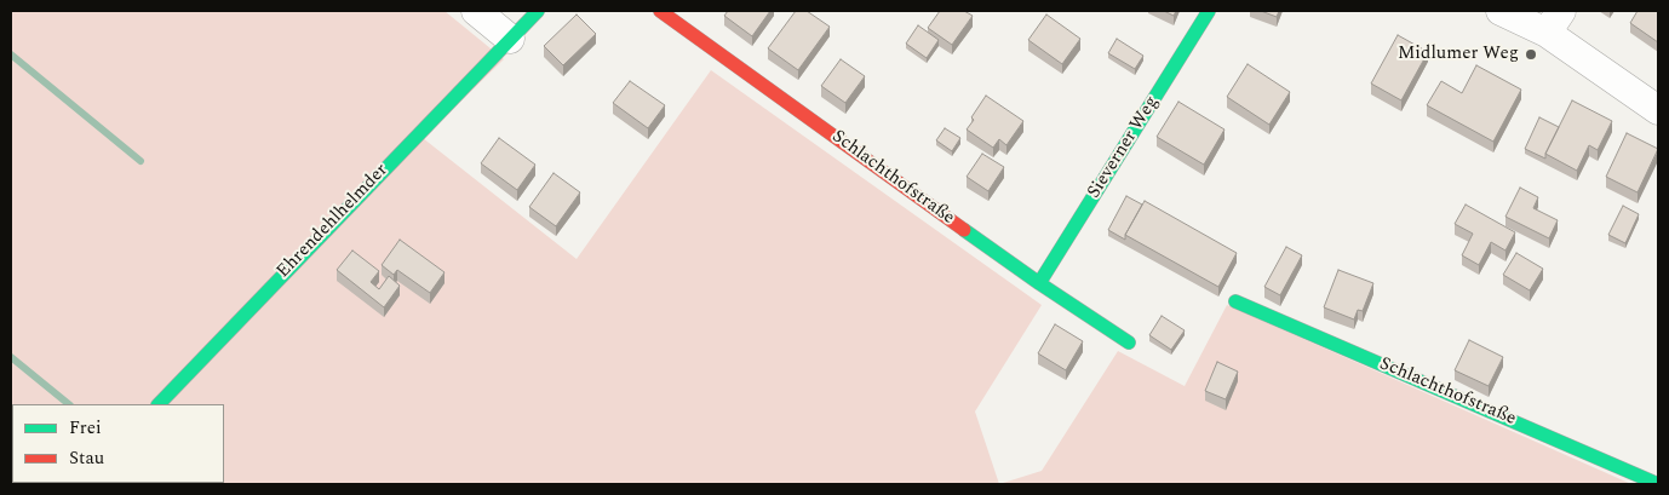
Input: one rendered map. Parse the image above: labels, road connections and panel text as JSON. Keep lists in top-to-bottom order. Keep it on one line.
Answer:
{"streets":{"street":["Sieverner Weg","Schlachthofstraße","Ehrendehlhelmder"]},"crossings":[["Sieverner Weg","Schlachthofstraße"]],"places":["Midlumer Weg"],"legend":["Frei","Stau"]}
